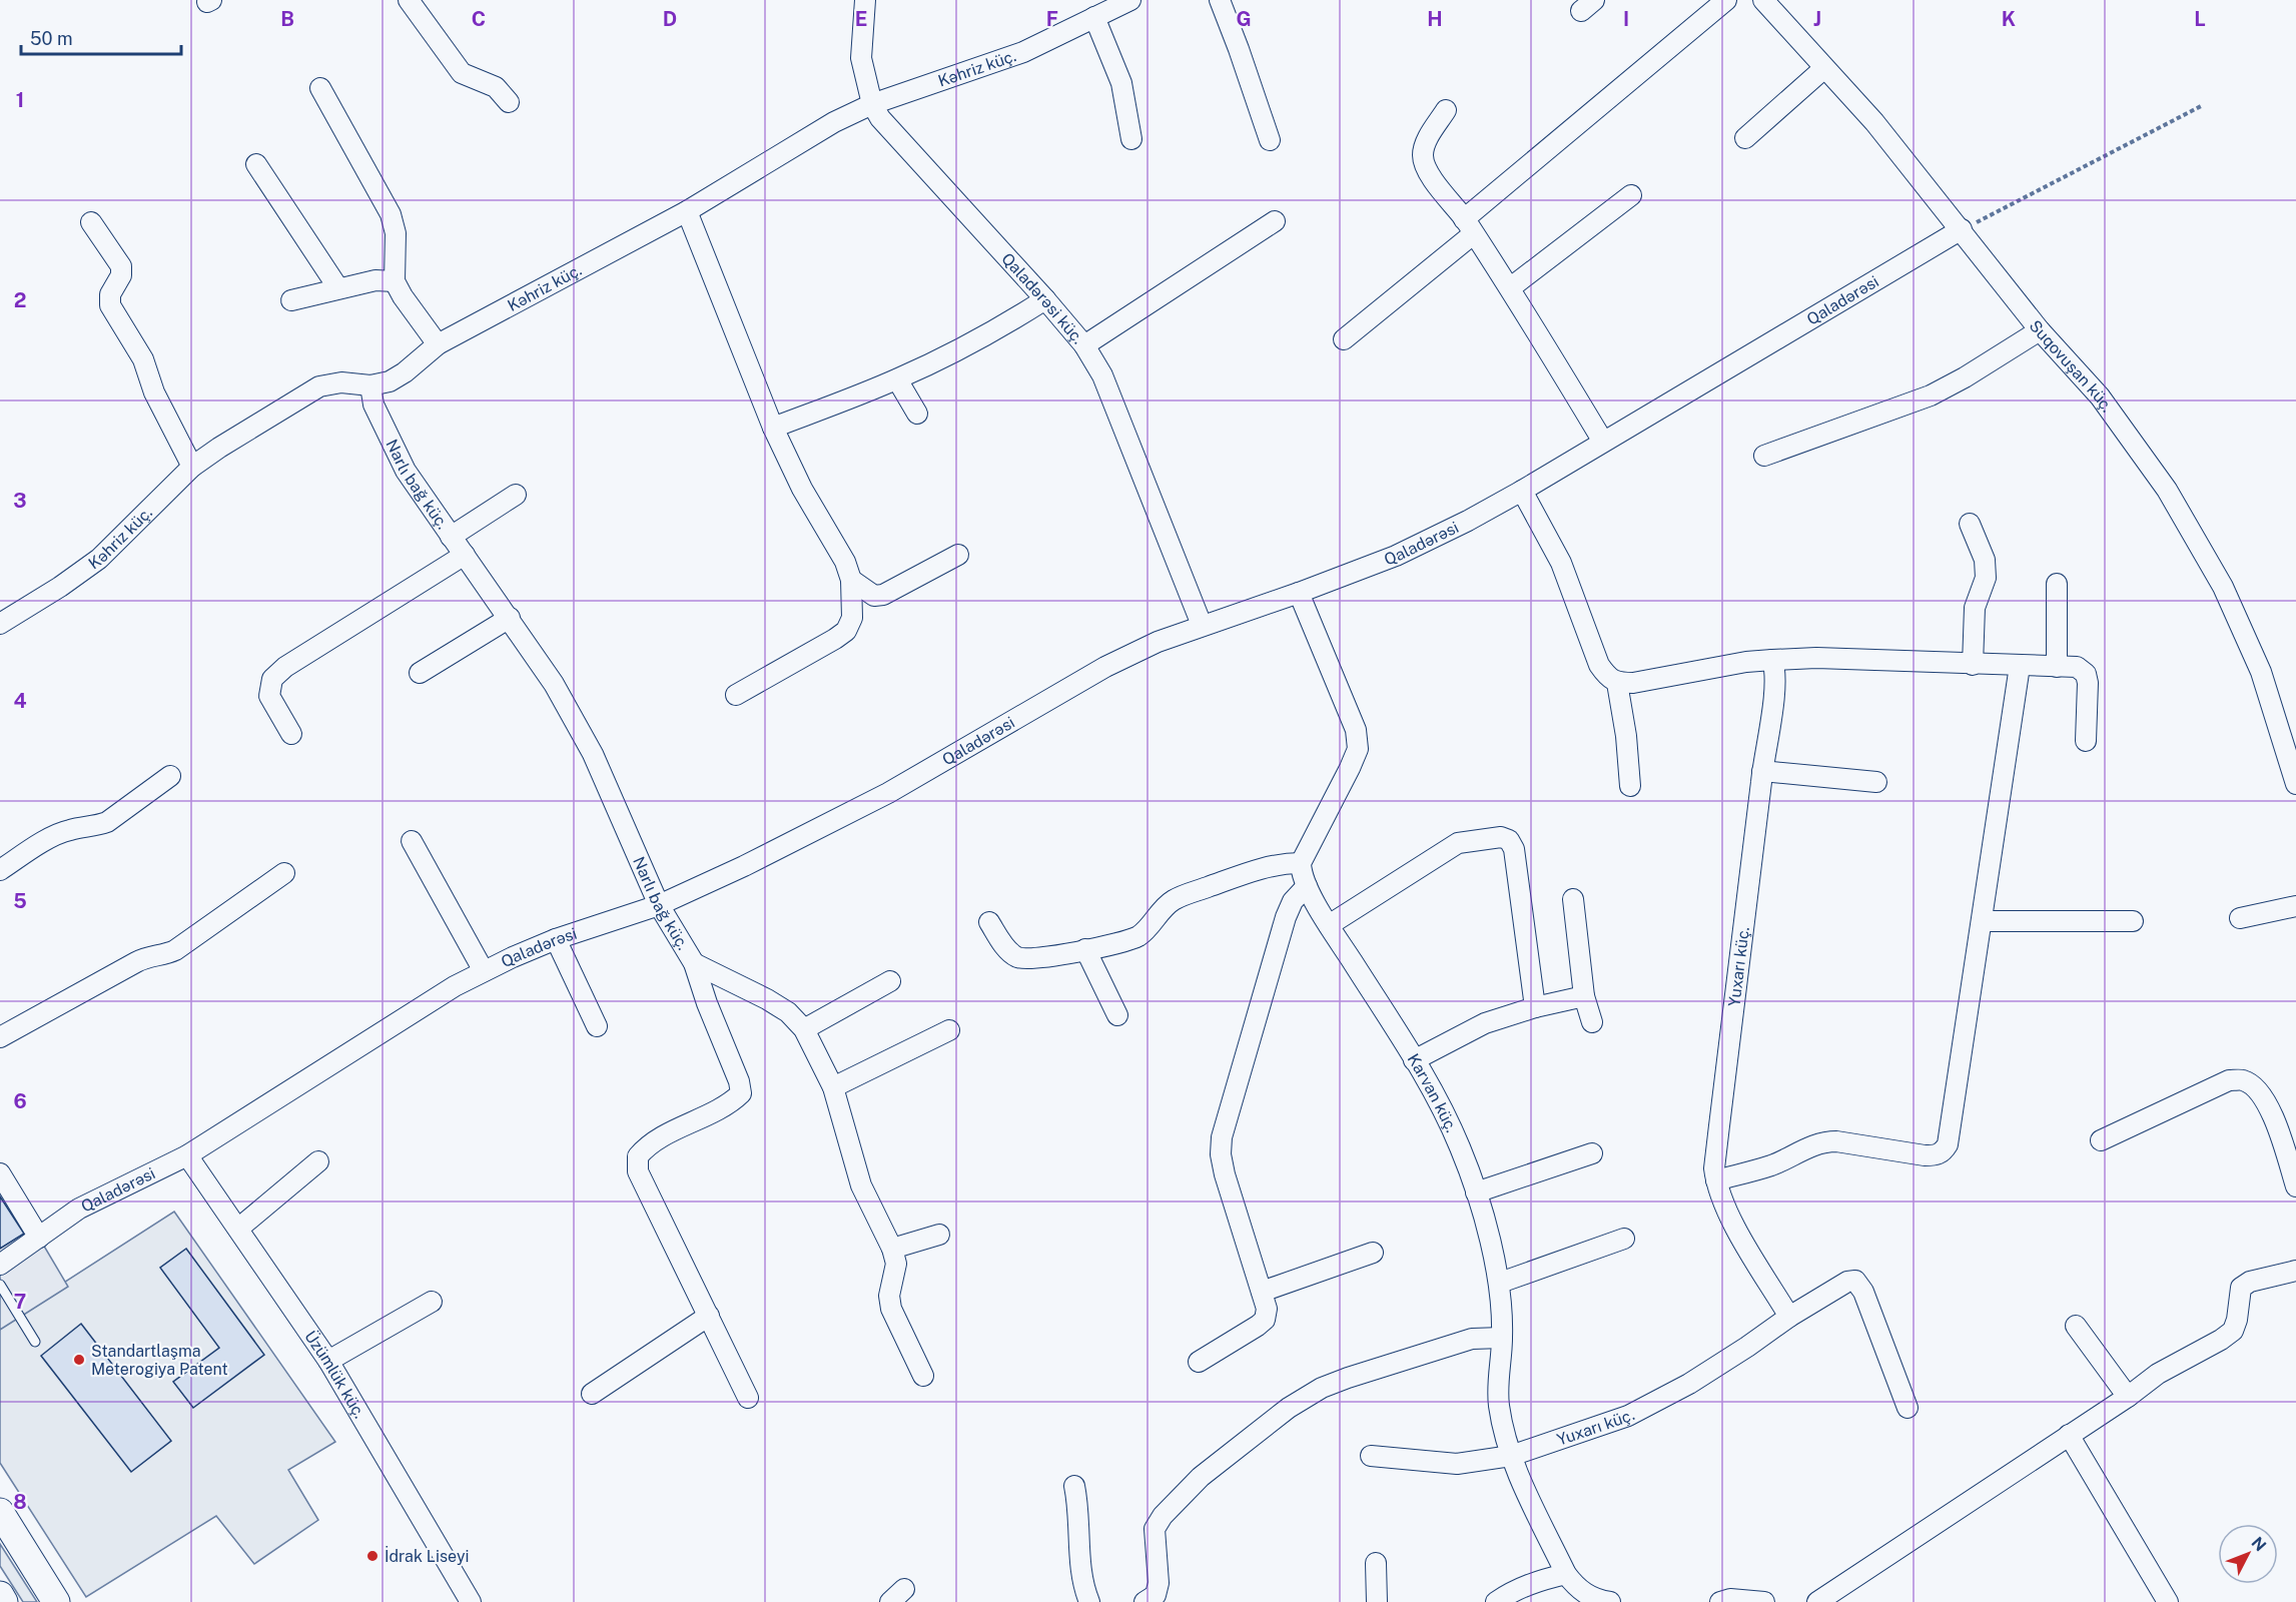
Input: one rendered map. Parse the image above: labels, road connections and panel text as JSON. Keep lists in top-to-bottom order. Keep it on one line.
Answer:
{"streets":{"street":["Kəhriz küç.","Qaladərəsi küç.","Qaladərəsi","Suqovuşan küç.","Narlı bağ küç.","Yuxarı küç.","Karvan küç.","Üzümlük küç."]},"crossings":[["Kəhriz küç.","Qaladərəsi küç."],["Kəhriz küç.","Narlı bağ küç."],["Qaladərəsi küç.","Qaladərəsi"],["Qaladərəsi","Suqovuşan küç."],["Qaladərəsi","Narlı bağ küç."],["Qaladərəsi","Üzümlük küç."],["Yuxarı küç.","Karvan küç."]],"places":["Standartlaşma Meterogiya Patent","İdrak Liseyi"],"scale_bar":"50 m","north":"top right","grid":{"columns":["B","C","D","E","F","G","H","I","J","K","L"],"rows":["1","2","3","4","5","6","7","8"]}}
